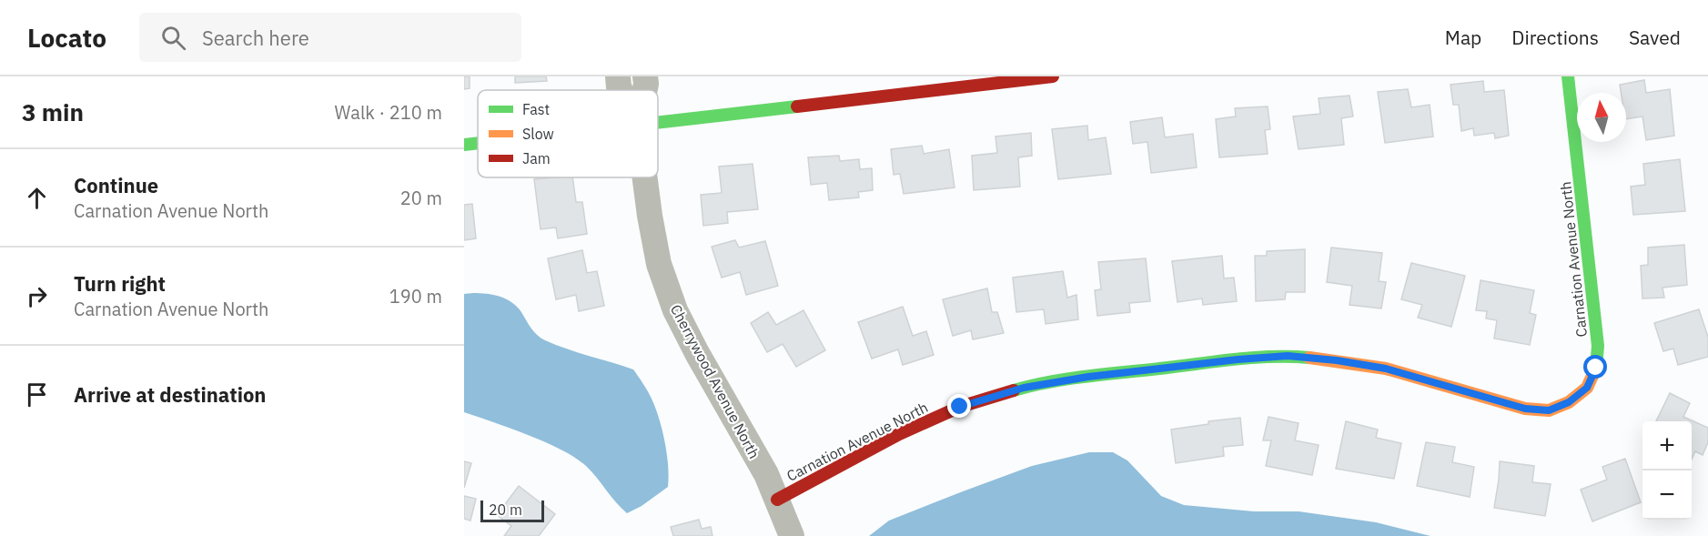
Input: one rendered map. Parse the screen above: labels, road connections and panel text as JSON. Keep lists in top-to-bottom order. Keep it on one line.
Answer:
{"streets":{"street":["Carnation Avenue North","Cherrywood Avenue North"]},"crossings":[["Carnation Avenue North","Cherrywood Avenue North"]],"legend":["Fast","Slow","Jam"],"scale_bar":"20 m","north":"top","page":{"header":"Locato","search":"Search here","nav":["Map","Directions","Saved"],"heading":["3 min","Walk · 210 m"],"list":[["Continue","Carnation Avenue North","20 m"],["Turn right","Carnation Avenue North","190 m"],"Arrive at destination"],"map_buttons":["+","−"],"scale":"20 m"}}
